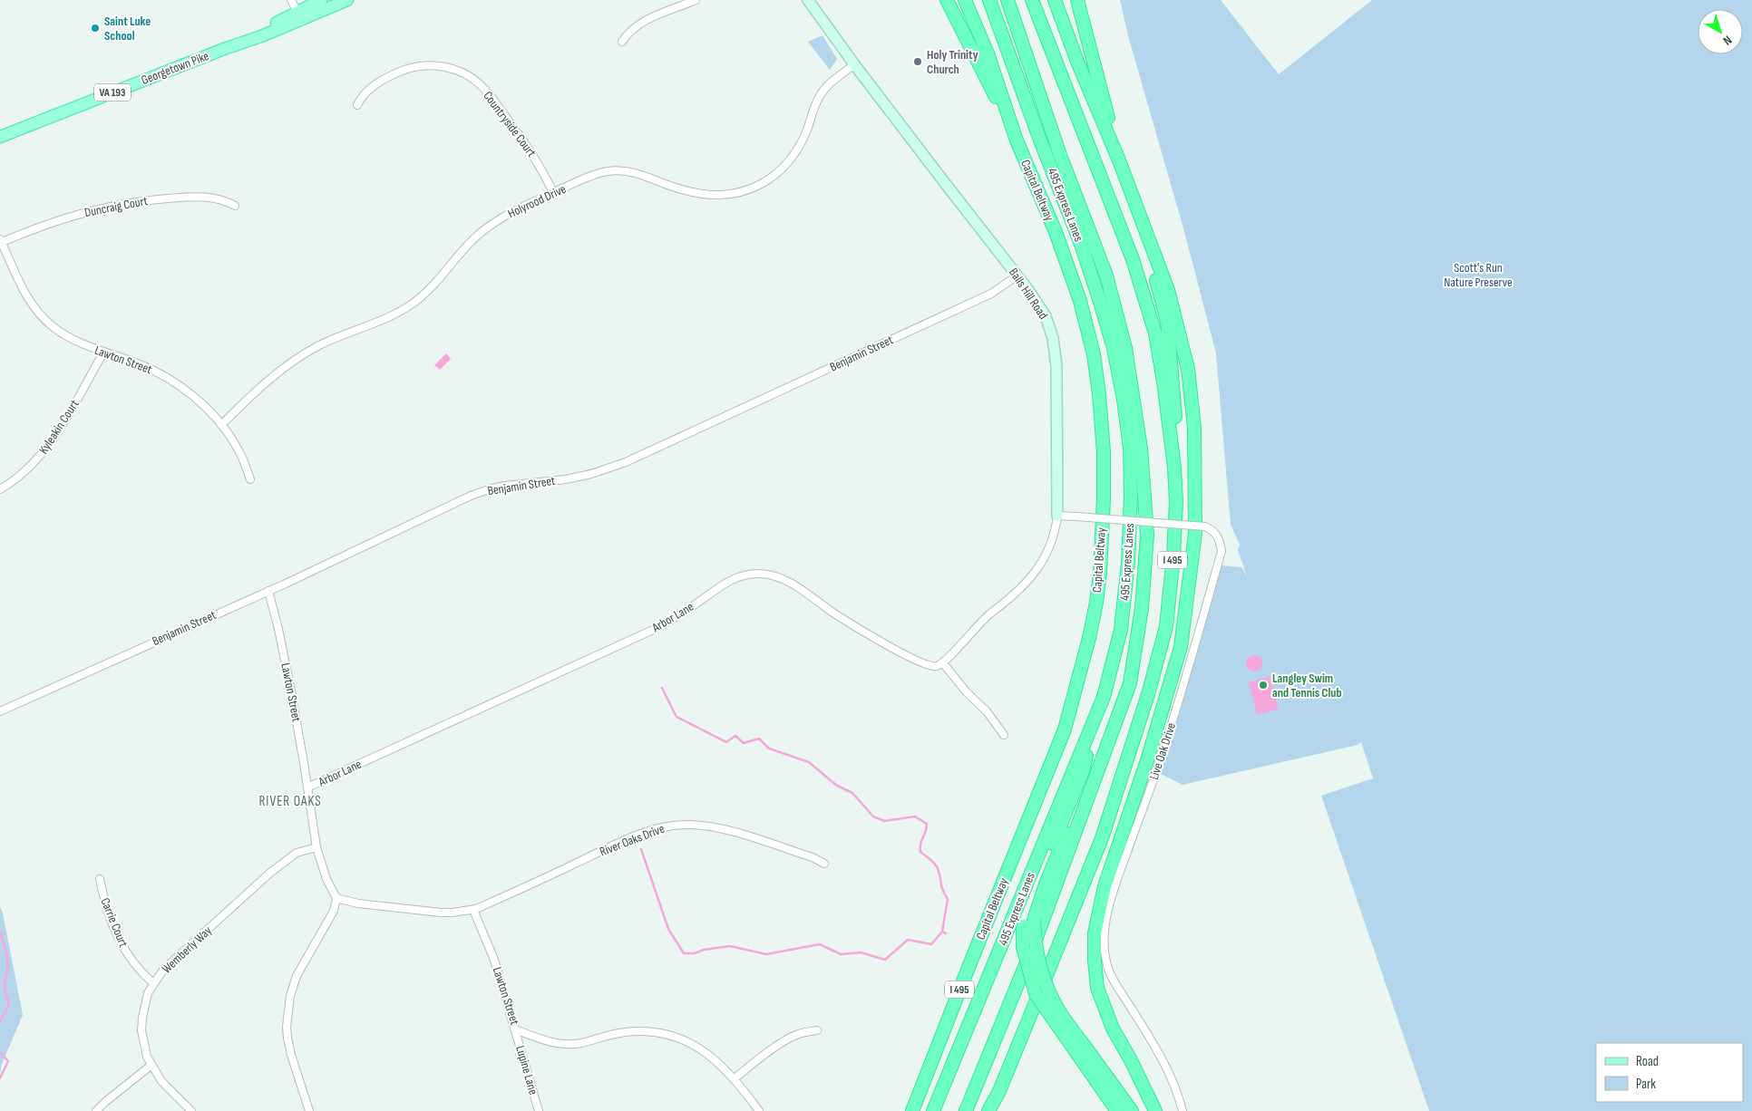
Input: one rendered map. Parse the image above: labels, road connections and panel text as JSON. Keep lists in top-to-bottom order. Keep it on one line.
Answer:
{"streets":{"highway":["Capital Beltway","495 Express Lanes","I 495"],"main road":["Georgetown Pike","VA 193"],"street":["Countryside Court","Holyrood Drive","Duncraig Court","Balls Hill Road","Benjamin Street","Lawton Street","Kyleakin Court","Arbor Lane","Live Oak Drive","River Oaks Drive","Carrie Court","Wemberly Way","Lupine Lane"]},"crossings":[["Countryside Court","Holyrood Drive"],["Holyrood Drive","Balls Hill Road"],["Holyrood Drive","Lawton Street"],["Duncraig Court","Lawton Street"],["Balls Hill Road","Benjamin Street"],["Balls Hill Road","Arbor Lane"],["Balls Hill Road","Live Oak Drive"],["Benjamin Street","Lawton Street"],["Lawton Street","Kyleakin Court"],["Lawton Street","Arbor Lane"],["Lawton Street","River Oaks Drive"],["Lawton Street","Wemberly Way"],["Lawton Street","Lupine Lane"],["Carrie Court","Wemberly Way"]],"districts":["RIVER OAKS"],"parks":["Scott's Run Nature Preserve"],"places":["Saint Luke School","Holy Trinity Church","Langley Swim and Tennis Club"],"legend":["Road","Park"],"north":"bottom right"}
